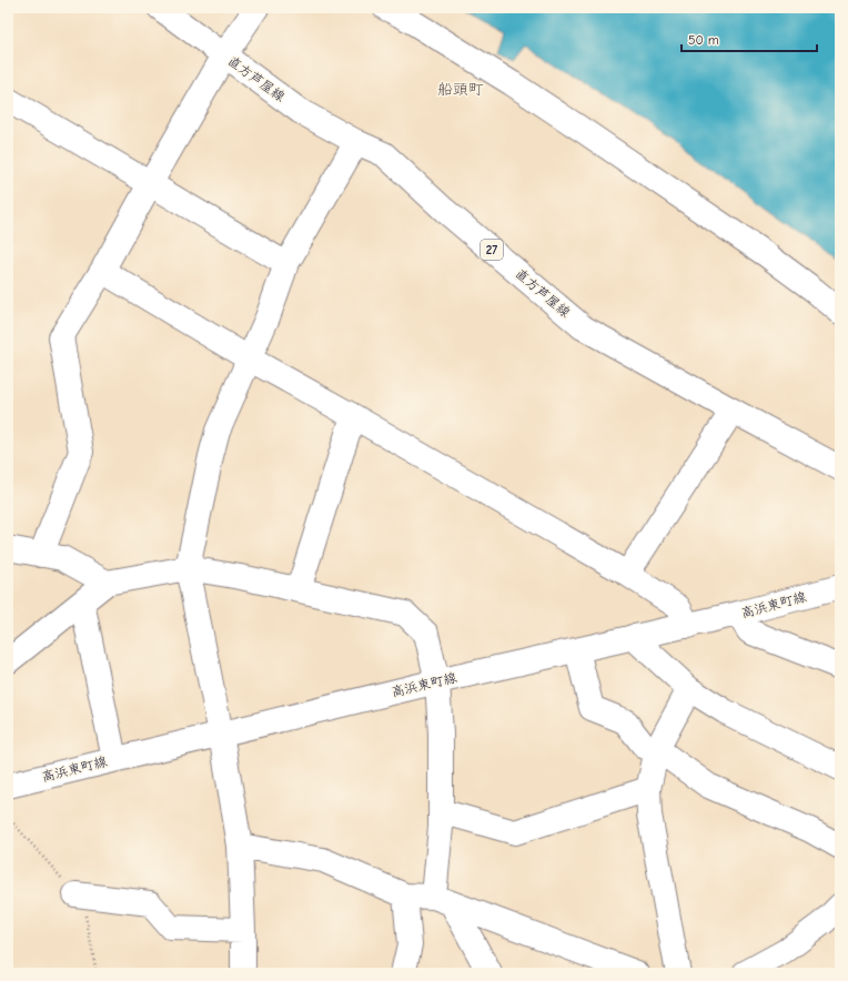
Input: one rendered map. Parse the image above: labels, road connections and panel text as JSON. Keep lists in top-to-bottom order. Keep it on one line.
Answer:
{"streets":{"street":["直方芦屋線","27","高浜東町線"]},"districts":["船頭町"],"scale_bar":"50 m"}
